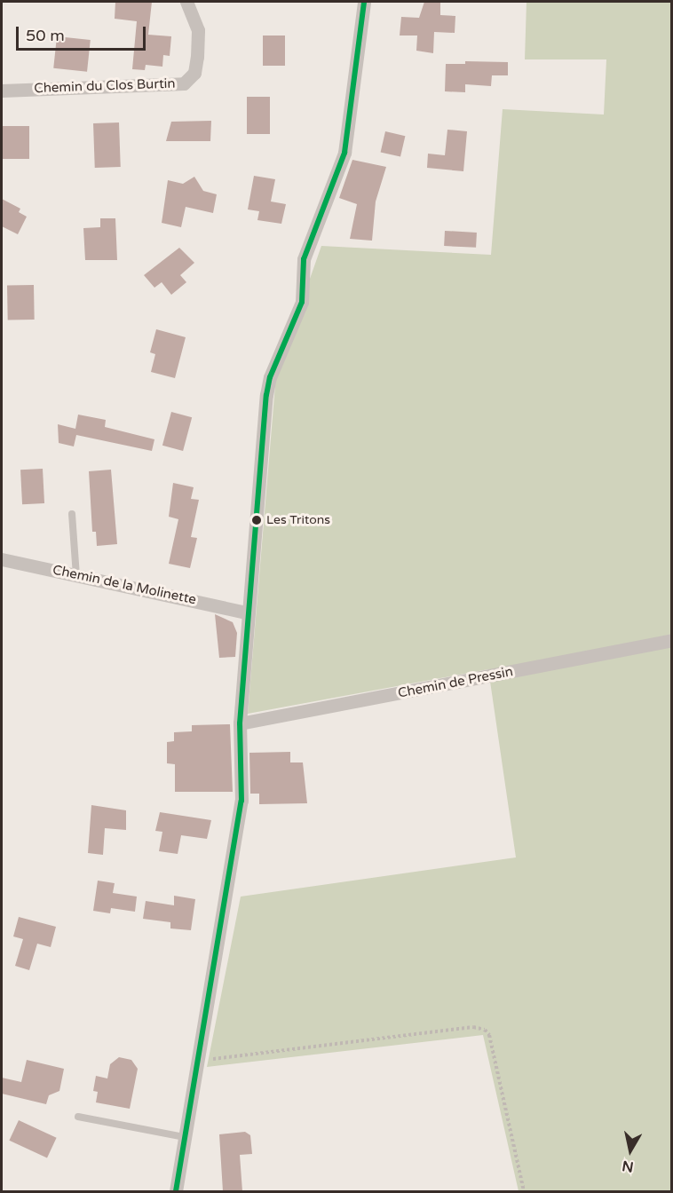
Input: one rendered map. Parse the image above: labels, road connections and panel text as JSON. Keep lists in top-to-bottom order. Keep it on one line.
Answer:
{"streets":{"street":["Chemin du Clos Burtin","Chemin de la Molinette","Chemin de Pressin"]},"places":["Les Tritons"],"scale_bar":"50 m","north":"bottom"}
